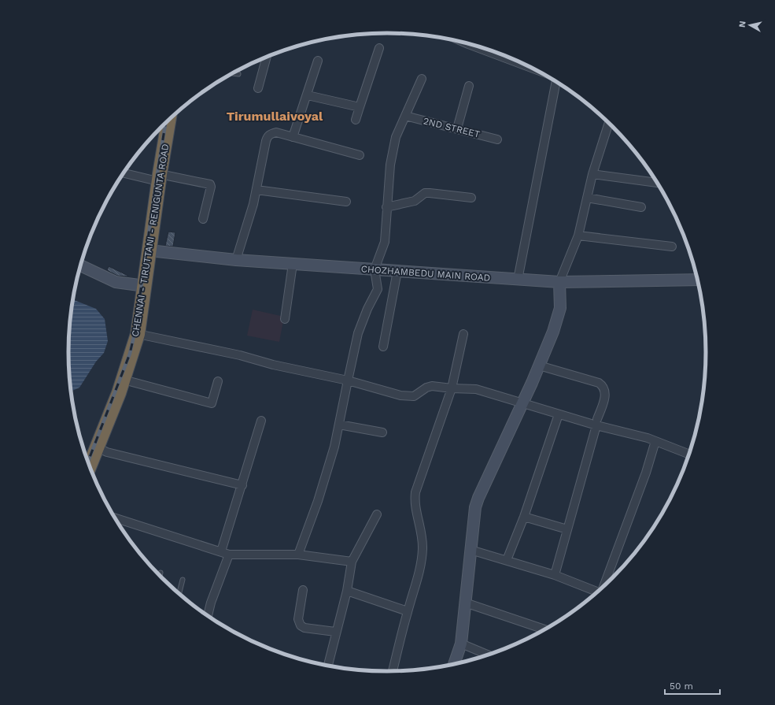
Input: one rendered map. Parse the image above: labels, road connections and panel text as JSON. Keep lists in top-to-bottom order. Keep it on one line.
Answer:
{"streets":{"highway":["CHENNAI - TIRUTTANI - RENIGUNTA ROAD"],"street":["2ND STREET","CHOZHAMBEDU MAIN ROAD"]},"crossings":[["CHENNAI - TIRUTTANI - RENIGUNTA ROAD","CHOZHAMBEDU MAIN ROAD"]],"districts":["Tirumullaivoyal"],"scale_bar":"50 m","north":"left"}
